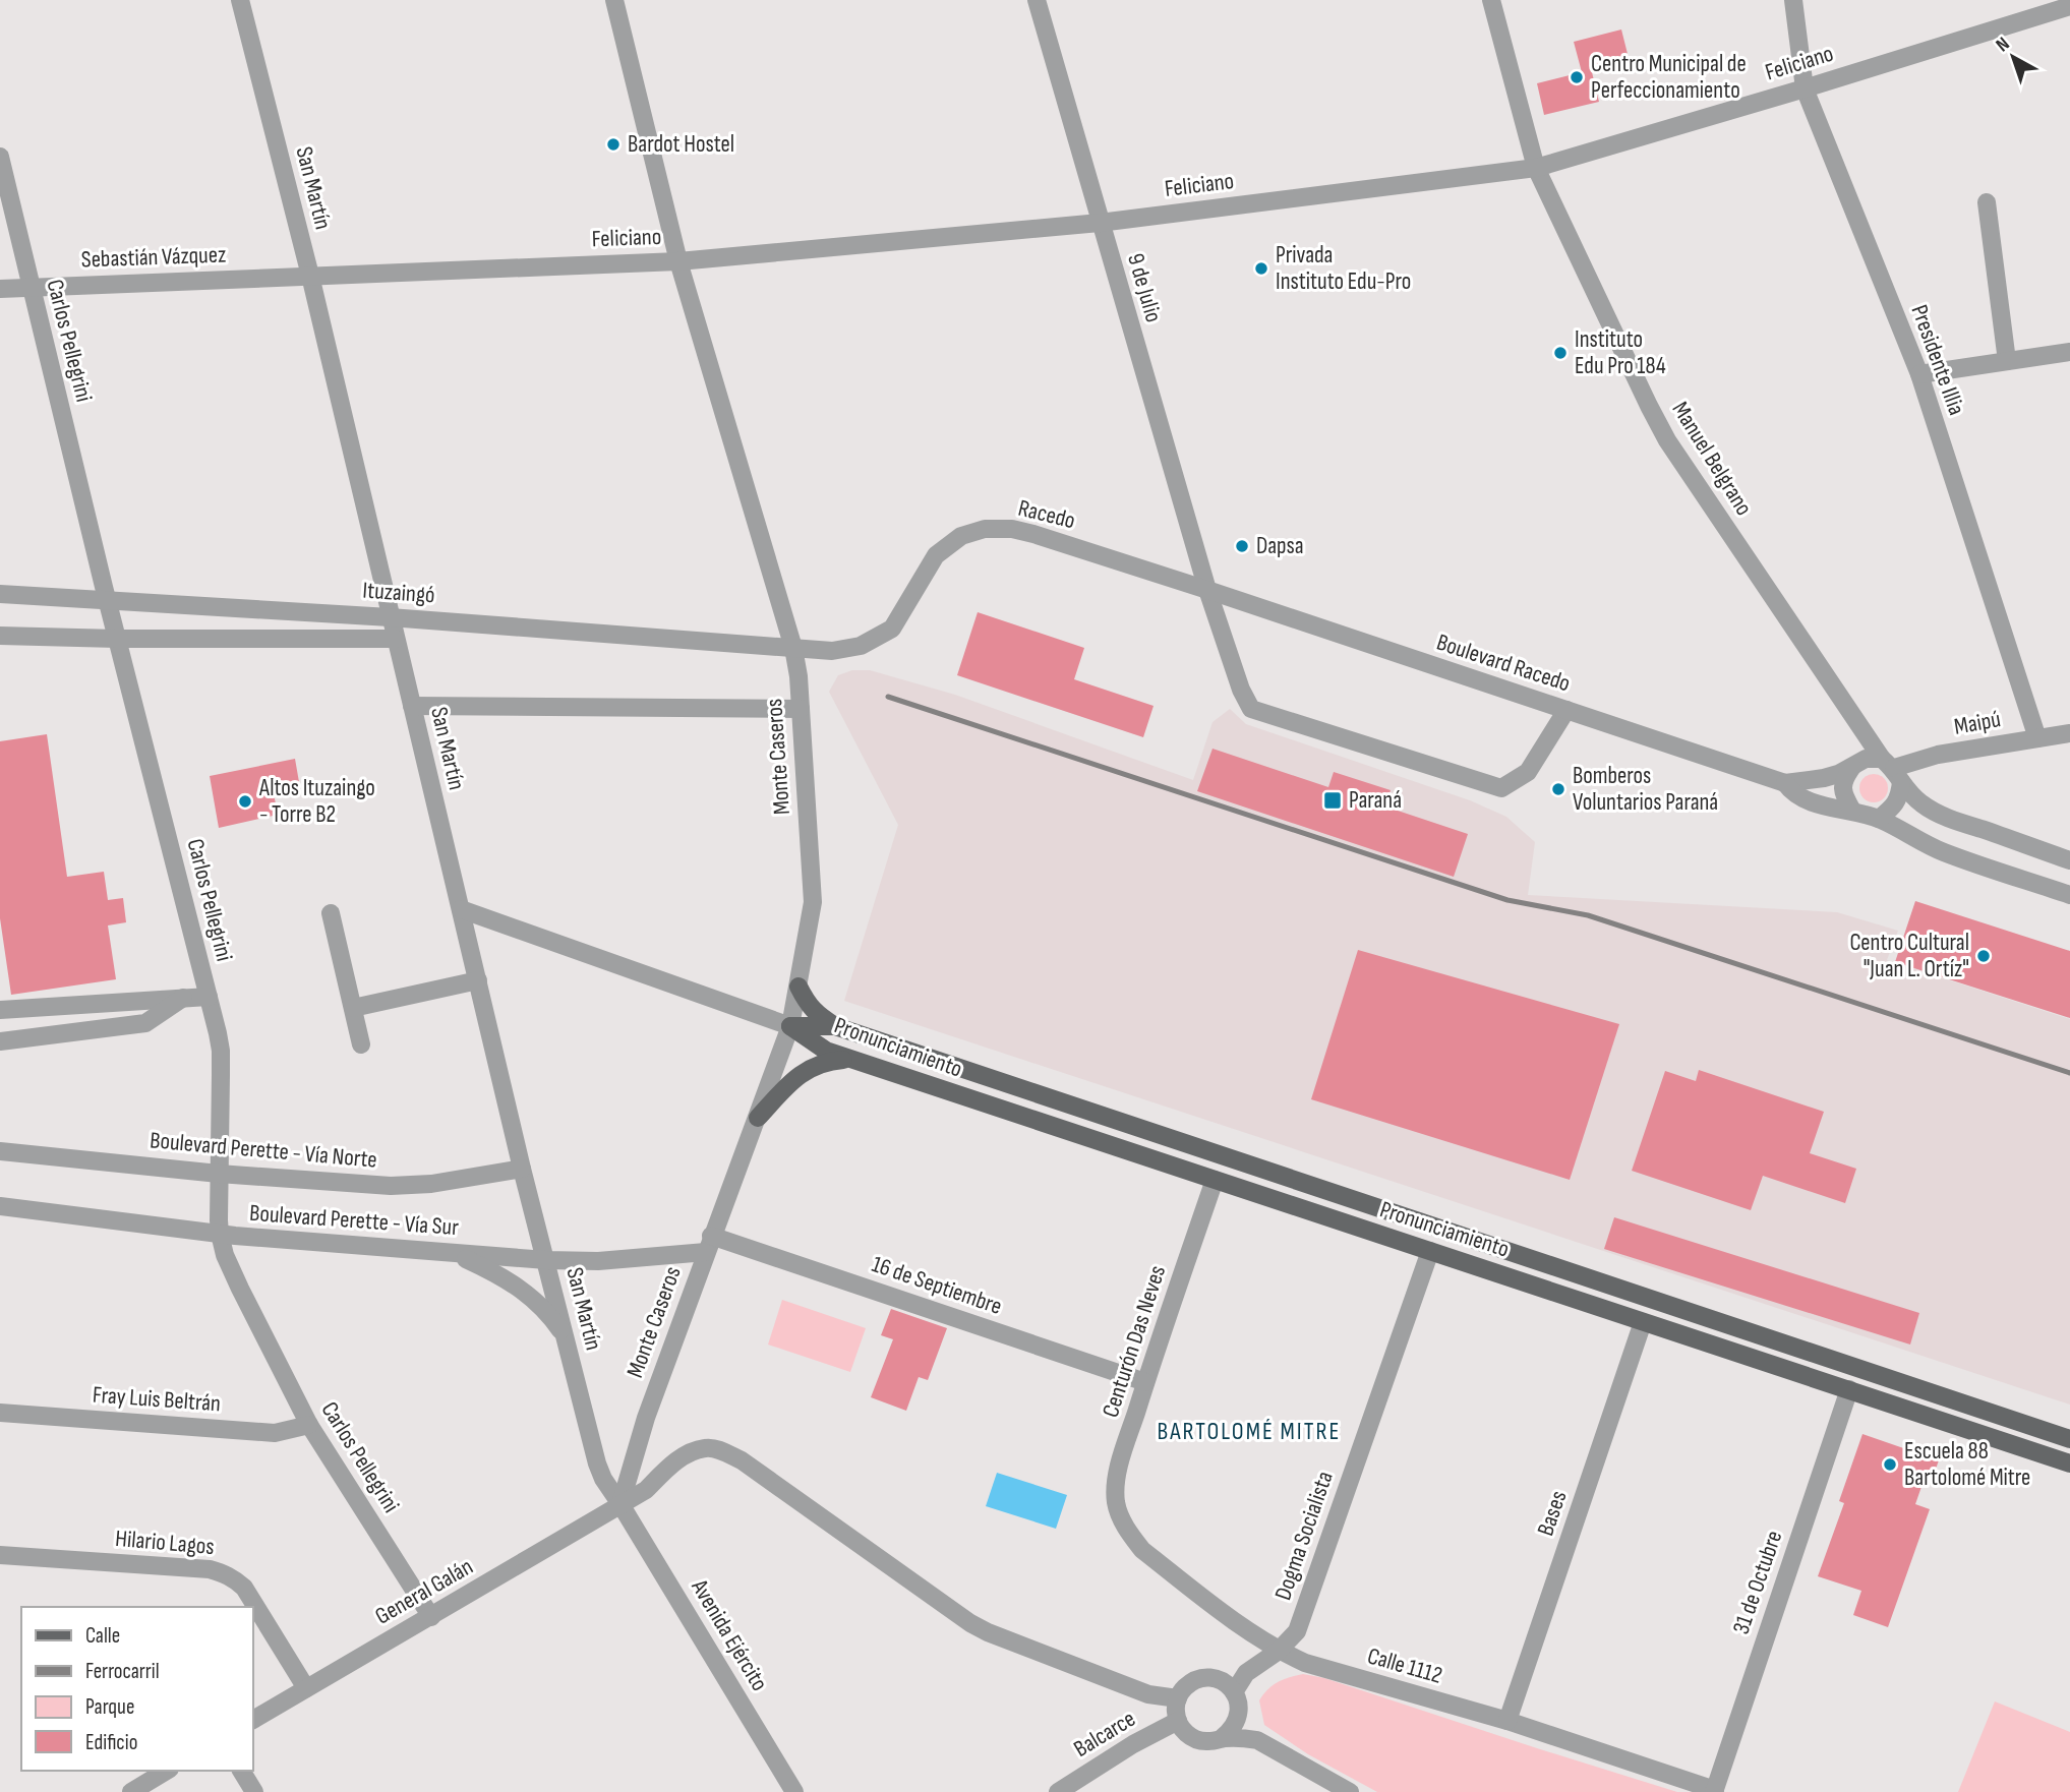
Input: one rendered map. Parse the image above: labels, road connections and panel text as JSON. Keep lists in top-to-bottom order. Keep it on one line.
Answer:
{"streets":{"main road":["Pronunciamiento"],"street":["Feliciano","San Martín","Sebastián Vázquez","9 de Julio","Carlos Pellegrini","Presidente Illia","Manuel Belgrano","Racedo","Ituzaingó","Boulevard Racedo","Maipú","Monte Caseros","Boulevard Perette - Vía Norte","Boulevard Perette - Vía Sur","16 de Septiembre","Centurón Das Neves","Fray Luis Beltrán","Bases","Dogma Socialista","Hilario Lagos","31 de Octubre","General Galán","Avenida Ejército","Calle 1112","Balcarce"]},"crossings":[["Feliciano","San Martín"],["Feliciano","Sebastián Vázquez"],["Feliciano","9 de Julio"],["Feliciano","Presidente Illia"],["Feliciano","Manuel Belgrano"],["Feliciano","Monte Caseros"],["San Martín","Sebastián Vázquez"],["San Martín","Ituzaingó"],["San Martín","Monte Caseros"],["San Martín","Boulevard Perette - Vía Norte"],["San Martín","Boulevard Perette - Vía Sur"],["San Martín","General Galán"],["San Martín","Avenida Ejército"],["Sebastián Vázquez","Carlos Pellegrini"],["9 de Julio","Racedo"],["9 de Julio","Boulevard Racedo"],["Carlos Pellegrini","Ituzaingó"],["Carlos Pellegrini","Boulevard Perette - Vía Norte"],["Carlos Pellegrini","Boulevard Perette - Vía Sur"],["Carlos Pellegrini","Fray Luis Beltrán"],["Carlos Pellegrini","General Galán"],["Presidente Illia","Maipú"],["Manuel Belgrano","Boulevard Racedo"],["Manuel Belgrano","Maipú"],["Racedo","Ituzaingó"],["Racedo","Boulevard Racedo"],["Racedo","Monte Caseros"],["Ituzaingó","Monte Caseros"],["Boulevard Racedo","Maipú"],["Monte Caseros","Pronunciamiento"],["Monte Caseros","Boulevard Perette - Vía Sur"],["Monte Caseros","16 de Septiembre"],["Monte Caseros","General Galán"],["Monte Caseros","Avenida Ejército"],["Pronunciamiento","Centurón Das Neves"],["Pronunciamiento","Bases"],["Pronunciamiento","Dogma Socialista"],["Pronunciamiento","31 de Octubre"],["Boulevard Perette - Vía Sur","16 de Septiembre"],["16 de Septiembre","Centurón Das Neves"],["Centurón Das Neves","Calle 1112"],["Bases","Calle 1112"],["Dogma Socialista","General Galán"],["Dogma Socialista","Calle 1112"],["Dogma Socialista","Balcarce"],["Hilario Lagos","General Galán"],["31 de Octubre","Calle 1112"],["General Galán","Avenida Ejército"],["General Galán","Balcarce"]],"districts":["BARTOLOMÉ MITRE"],"places":{"other":["Centro Municipal de Perfeccionamiento","Bardot Hostel","Privada Instituto Edu-Pro","Instituto Edu Pro 184","Dapsa","Bomberos Voluntarios Paraná","Altos Ituzaingo - Torre B2","Centro Cultural \"Juan L. Ortíz\"","Escuela 88 Bartolomé Mitre"],"transit":["Paraná"]},"legend":["Calle","Ferrocarril","Parque","Edificio"],"north":"top left"}
